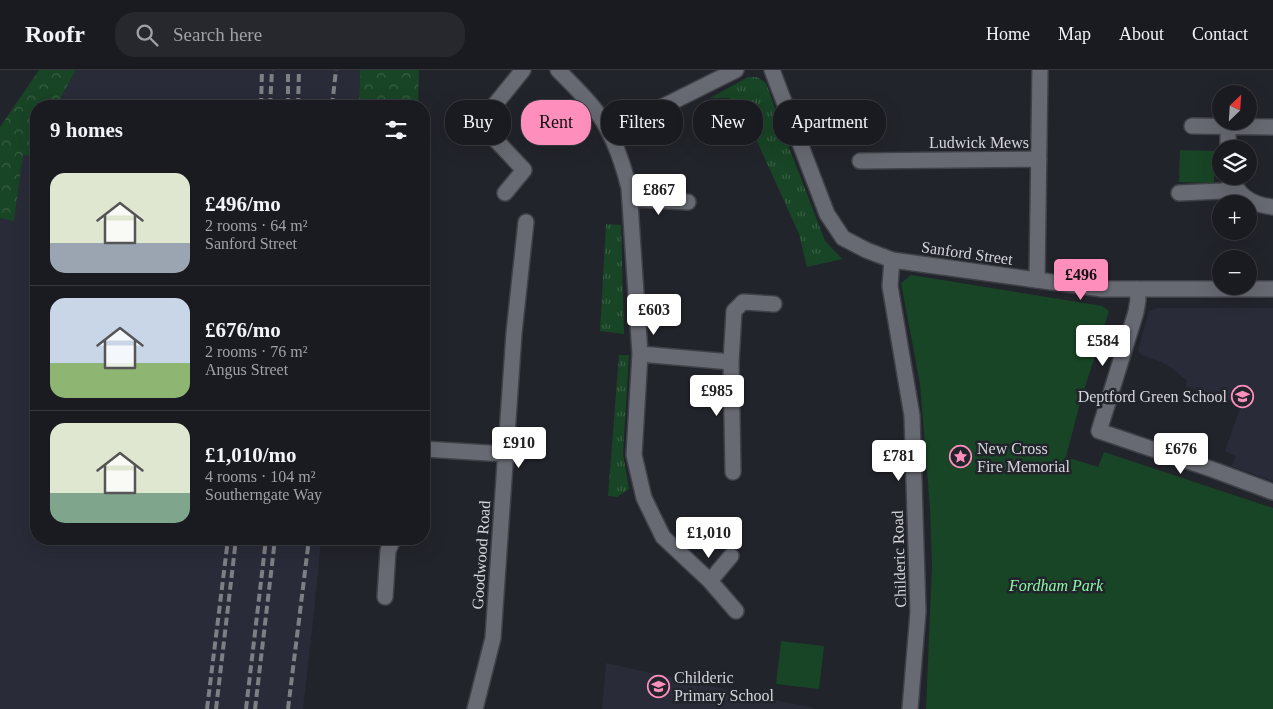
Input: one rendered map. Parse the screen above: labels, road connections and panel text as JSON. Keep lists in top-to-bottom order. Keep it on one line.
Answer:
{"streets":{"street":["Ludwick Mews","Sanford Street","Goodwood Road","Childeric Road"]},"crossings":[["Ludwick Mews","Sanford Street"],["Sanford Street","Childeric Road"]],"parks":["Fordham Park"],"places":{"school or university":["Deptford Green School","Childeric Primary School"],"place":["New Cross Fire Memorial"]},"north":"top right","page":{"header":"Roofr","search":"Search here","nav":["Home","Map","About","Contact"],"map_buttons":["+","−"],"chip":["Buy","Rent","Filters","New","Apartment"],"heading":"9 homes","list":[{"name":"£496/mo","note":"2 rooms · 64 m² · Sanford Street"},{"name":"£676/mo","note":"2 rooms · 76 m² · Angus Street"},{"name":"£1,010/mo","note":"4 rooms · 104 m² · Southerngate Way"}],"price":["£867","£496","£603","£584","£985","£910","£676","£781","£1,010"]}}
